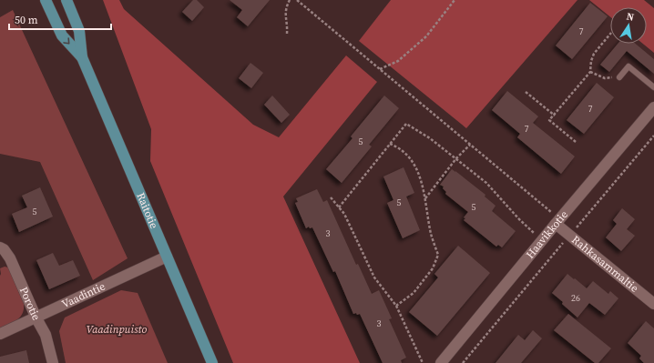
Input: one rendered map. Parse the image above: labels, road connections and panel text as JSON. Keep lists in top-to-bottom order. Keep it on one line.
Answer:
{"streets":{"main road":["Raitotie"],"street":["Haavikkotie","Rahkasammaltie","Vaadintie","Porotie"]},"crossings":[["Raitotie","Vaadintie"],["Haavikkotie","Rahkasammaltie"],["Vaadintie","Porotie"]],"parks":["Vaadinpuisto"],"house_numbers":["7","7","7","5","5","5","5","3","26","3"],"scale_bar":"50 m","north":"top"}
